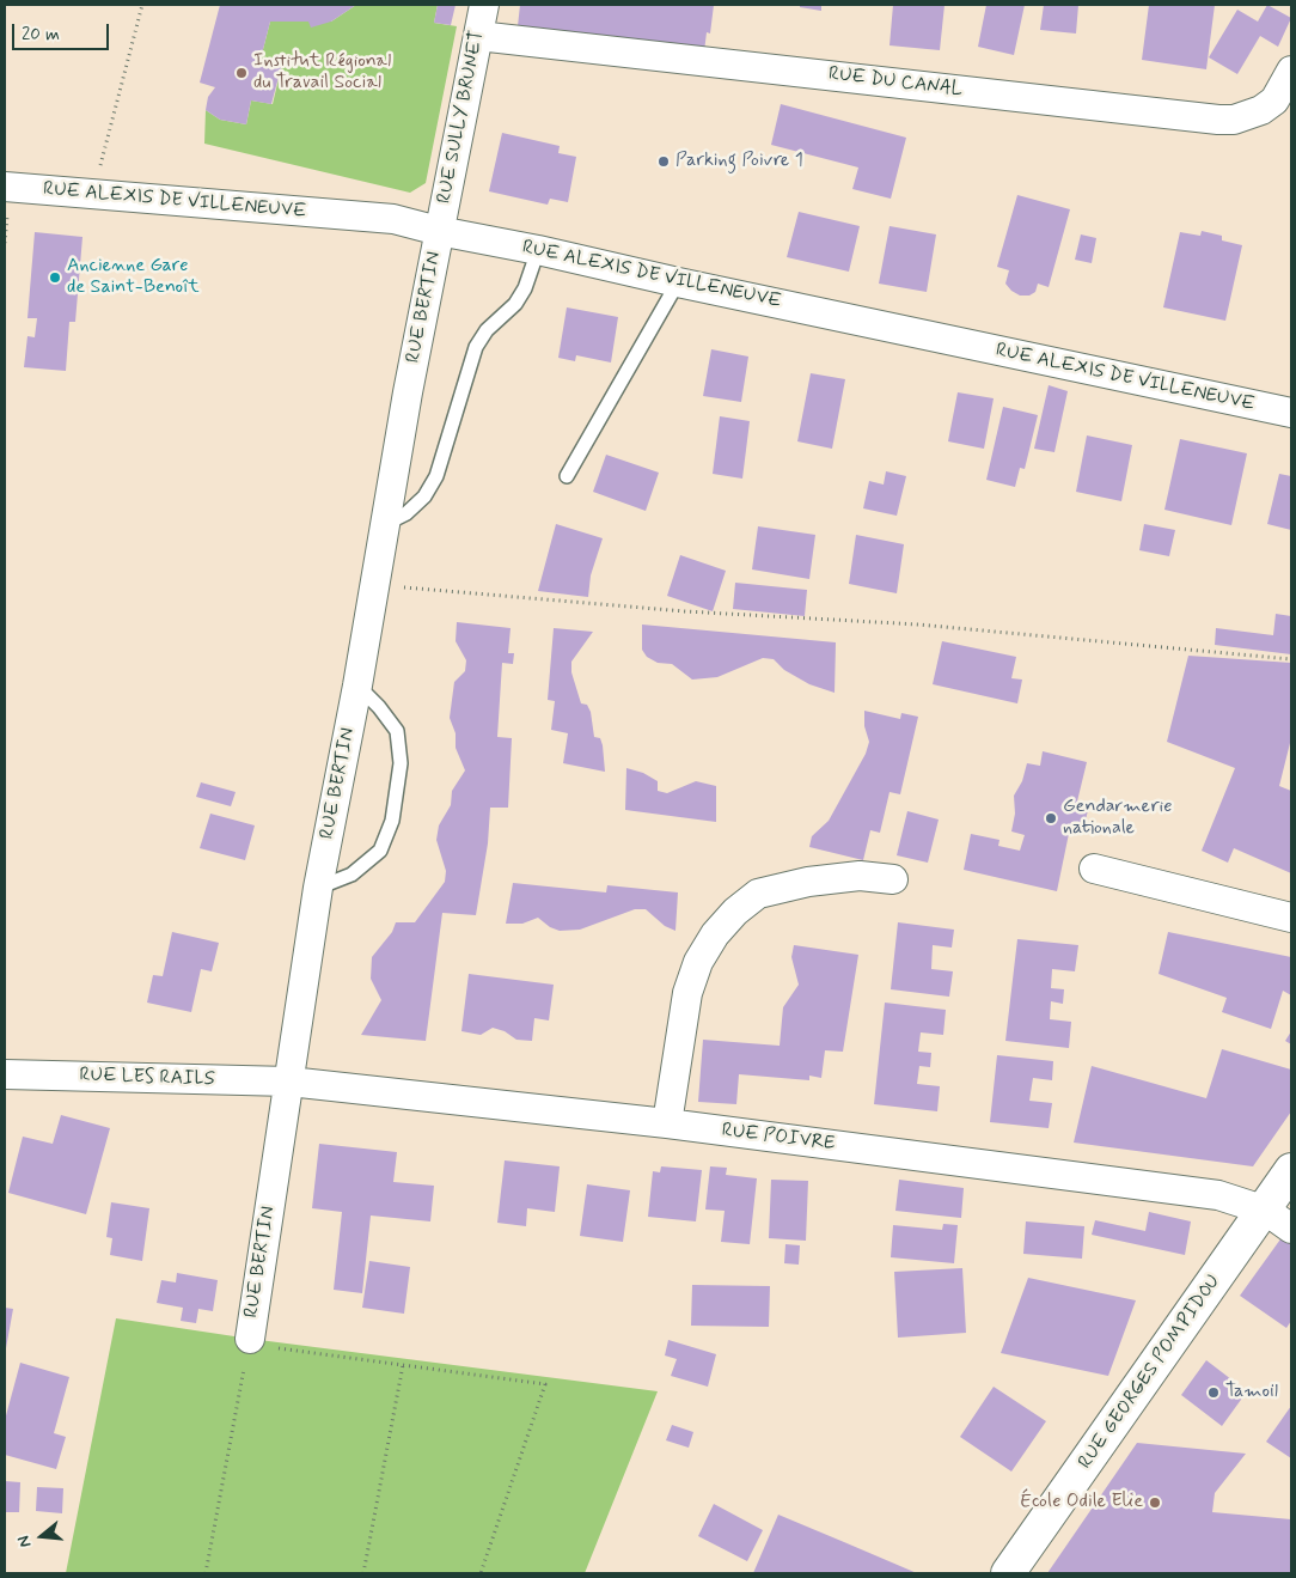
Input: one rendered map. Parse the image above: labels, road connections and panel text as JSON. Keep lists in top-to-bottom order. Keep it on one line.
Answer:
{"streets":{"main road":["RUE GEORGES POMPIDOU"],"street":["RUE DU CANAL","RUE SULLY BRUNET","RUE ALEXIS DE VILLENEUVE","RUE BERTIN","RUE LES RAILS","RUE POIVRE"]},"crossings":[["RUE DU CANAL","RUE SULLY BRUNET"],["RUE SULLY BRUNET","RUE ALEXIS DE VILLENEUVE"],["RUE SULLY BRUNET","RUE BERTIN"],["RUE ALEXIS DE VILLENEUVE","RUE BERTIN"],["RUE BERTIN","RUE LES RAILS"],["RUE BERTIN","RUE POIVRE"],["RUE LES RAILS","RUE POIVRE"],["RUE POIVRE","RUE GEORGES POMPIDOU"]],"places":["Institut Régional du Travail Social","Parking Poivre 1","Ancienne Gare de Saint-Benoît","Gendarmerie nationale","Tamoil","École Odile Elie"],"scale_bar":"20 m","north":"left"}
